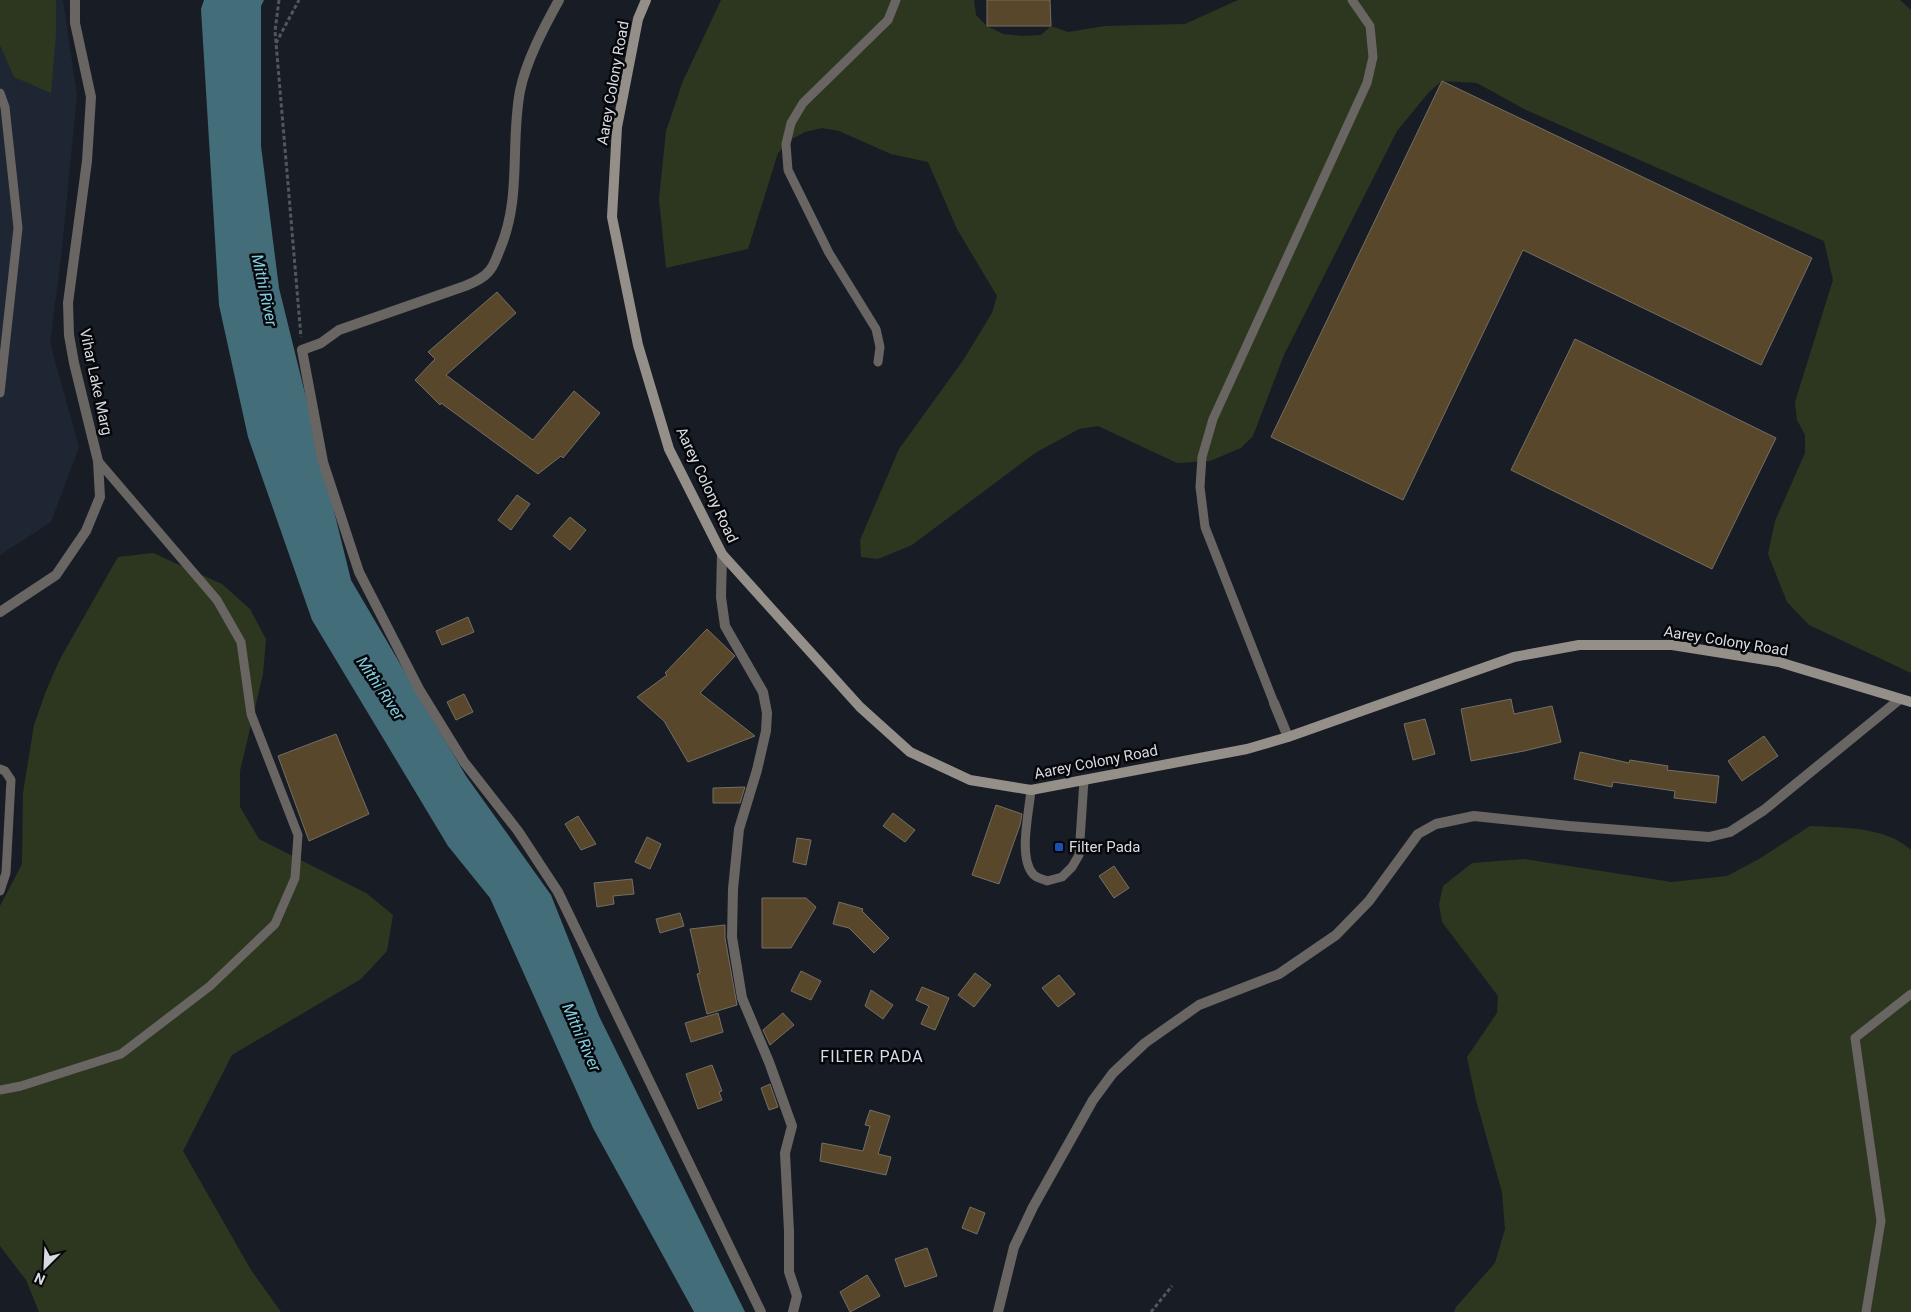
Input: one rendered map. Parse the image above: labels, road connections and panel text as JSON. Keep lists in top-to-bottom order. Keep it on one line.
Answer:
{"streets":{"main road":["Aarey Colony Road"],"street":["Vihar Lake Marg"]},"districts":["FILTER PADA"],"water":["Mithi River"],"places":{"transit":["Filter Pada"]},"north":"bottom left"}
